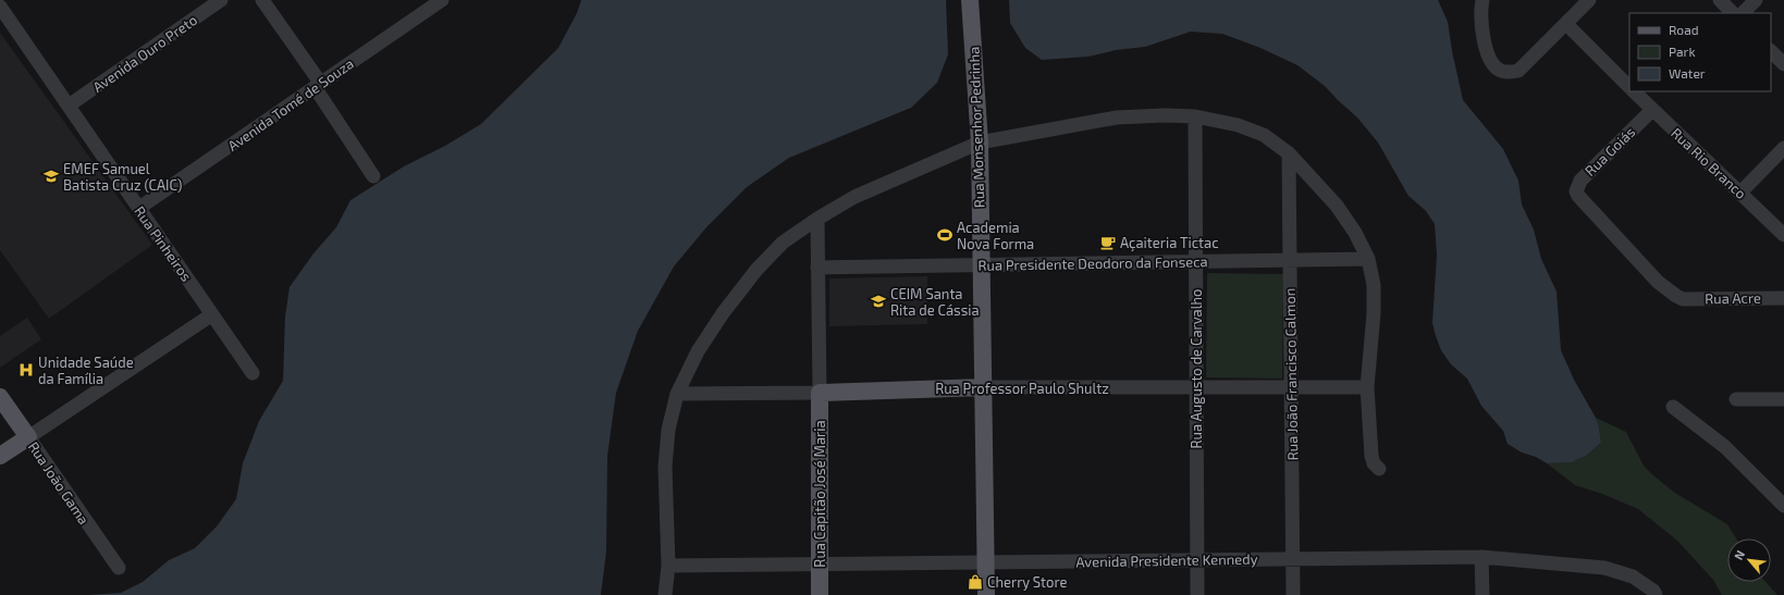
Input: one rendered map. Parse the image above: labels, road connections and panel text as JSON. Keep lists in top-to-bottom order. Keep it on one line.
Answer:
{"streets":{"main road":["Rua Monsenhor Pedrinha","Rua Professor Paulo Shultz","Rua João Gama","Rua Capitão José Maria"],"street":["Avenida Ouro Preto","Avenida Tomé de Souza","Rua Goiás","Rua Rio Branco","Rua Pinheiros","Rua Presidente Deodoro da Fonseca","Rua Acre","Rua Augusto de Carvalho","Rua João Francisco Calmon","Avenida Presidente Kennedy"]},"crossings":[["Avenida Ouro Preto","Rua Pinheiros"],["Avenida Tomé de Souza","Rua Pinheiros"],["Rua Monsenhor Pedrinha","Rua Presidente Deodoro da Fonseca"],["Rua Monsenhor Pedrinha","Rua Professor Paulo Shultz"],["Rua Monsenhor Pedrinha","Avenida Presidente Kennedy"],["Rua Goiás","Rua Rio Branco"],["Rua Goiás","Rua Acre"],["Rua Presidente Deodoro da Fonseca","Rua Augusto de Carvalho"],["Rua Presidente Deodoro da Fonseca","Rua João Francisco Calmon"],["Rua Augusto de Carvalho","Rua Professor Paulo Shultz"],["Rua Augusto de Carvalho","Avenida Presidente Kennedy"],["Rua João Francisco Calmon","Rua Professor Paulo Shultz"],["Rua João Francisco Calmon","Avenida Presidente Kennedy"],["Rua Professor Paulo Shultz","Rua Capitão José Maria"],["Rua Capitão José Maria","Avenida Presidente Kennedy"]],"places":{"school or university":["EMEF Samuel Batista Cruz (CAIC)","CEIM Santa Rita de Cássia"],"sports":["Academia Nova Forma"],"cafe":["Açaiteria Tictac"],"hospital":["Unidade Saúde da Família"],"shop":["Cherry Store"]},"legend":["Road","Park","Water"],"north":"top left"}
